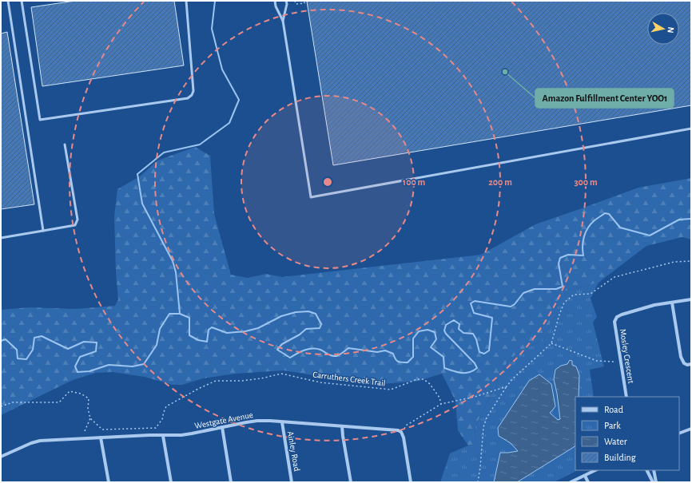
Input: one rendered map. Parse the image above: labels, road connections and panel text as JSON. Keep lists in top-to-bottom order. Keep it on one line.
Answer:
{"streets":{"street":["Mosley Crescent","Westgate Avenue","Ainley Road"],"path":["Carruthers Creek Trail"]},"crossings":[["Westgate Avenue","Ainley Road"]],"places":["Amazon Fulfillment Center YOO1"],"legend":["Road","Park","Water","Building"],"north":"right","rings":["100 m","200 m","300 m"]}
